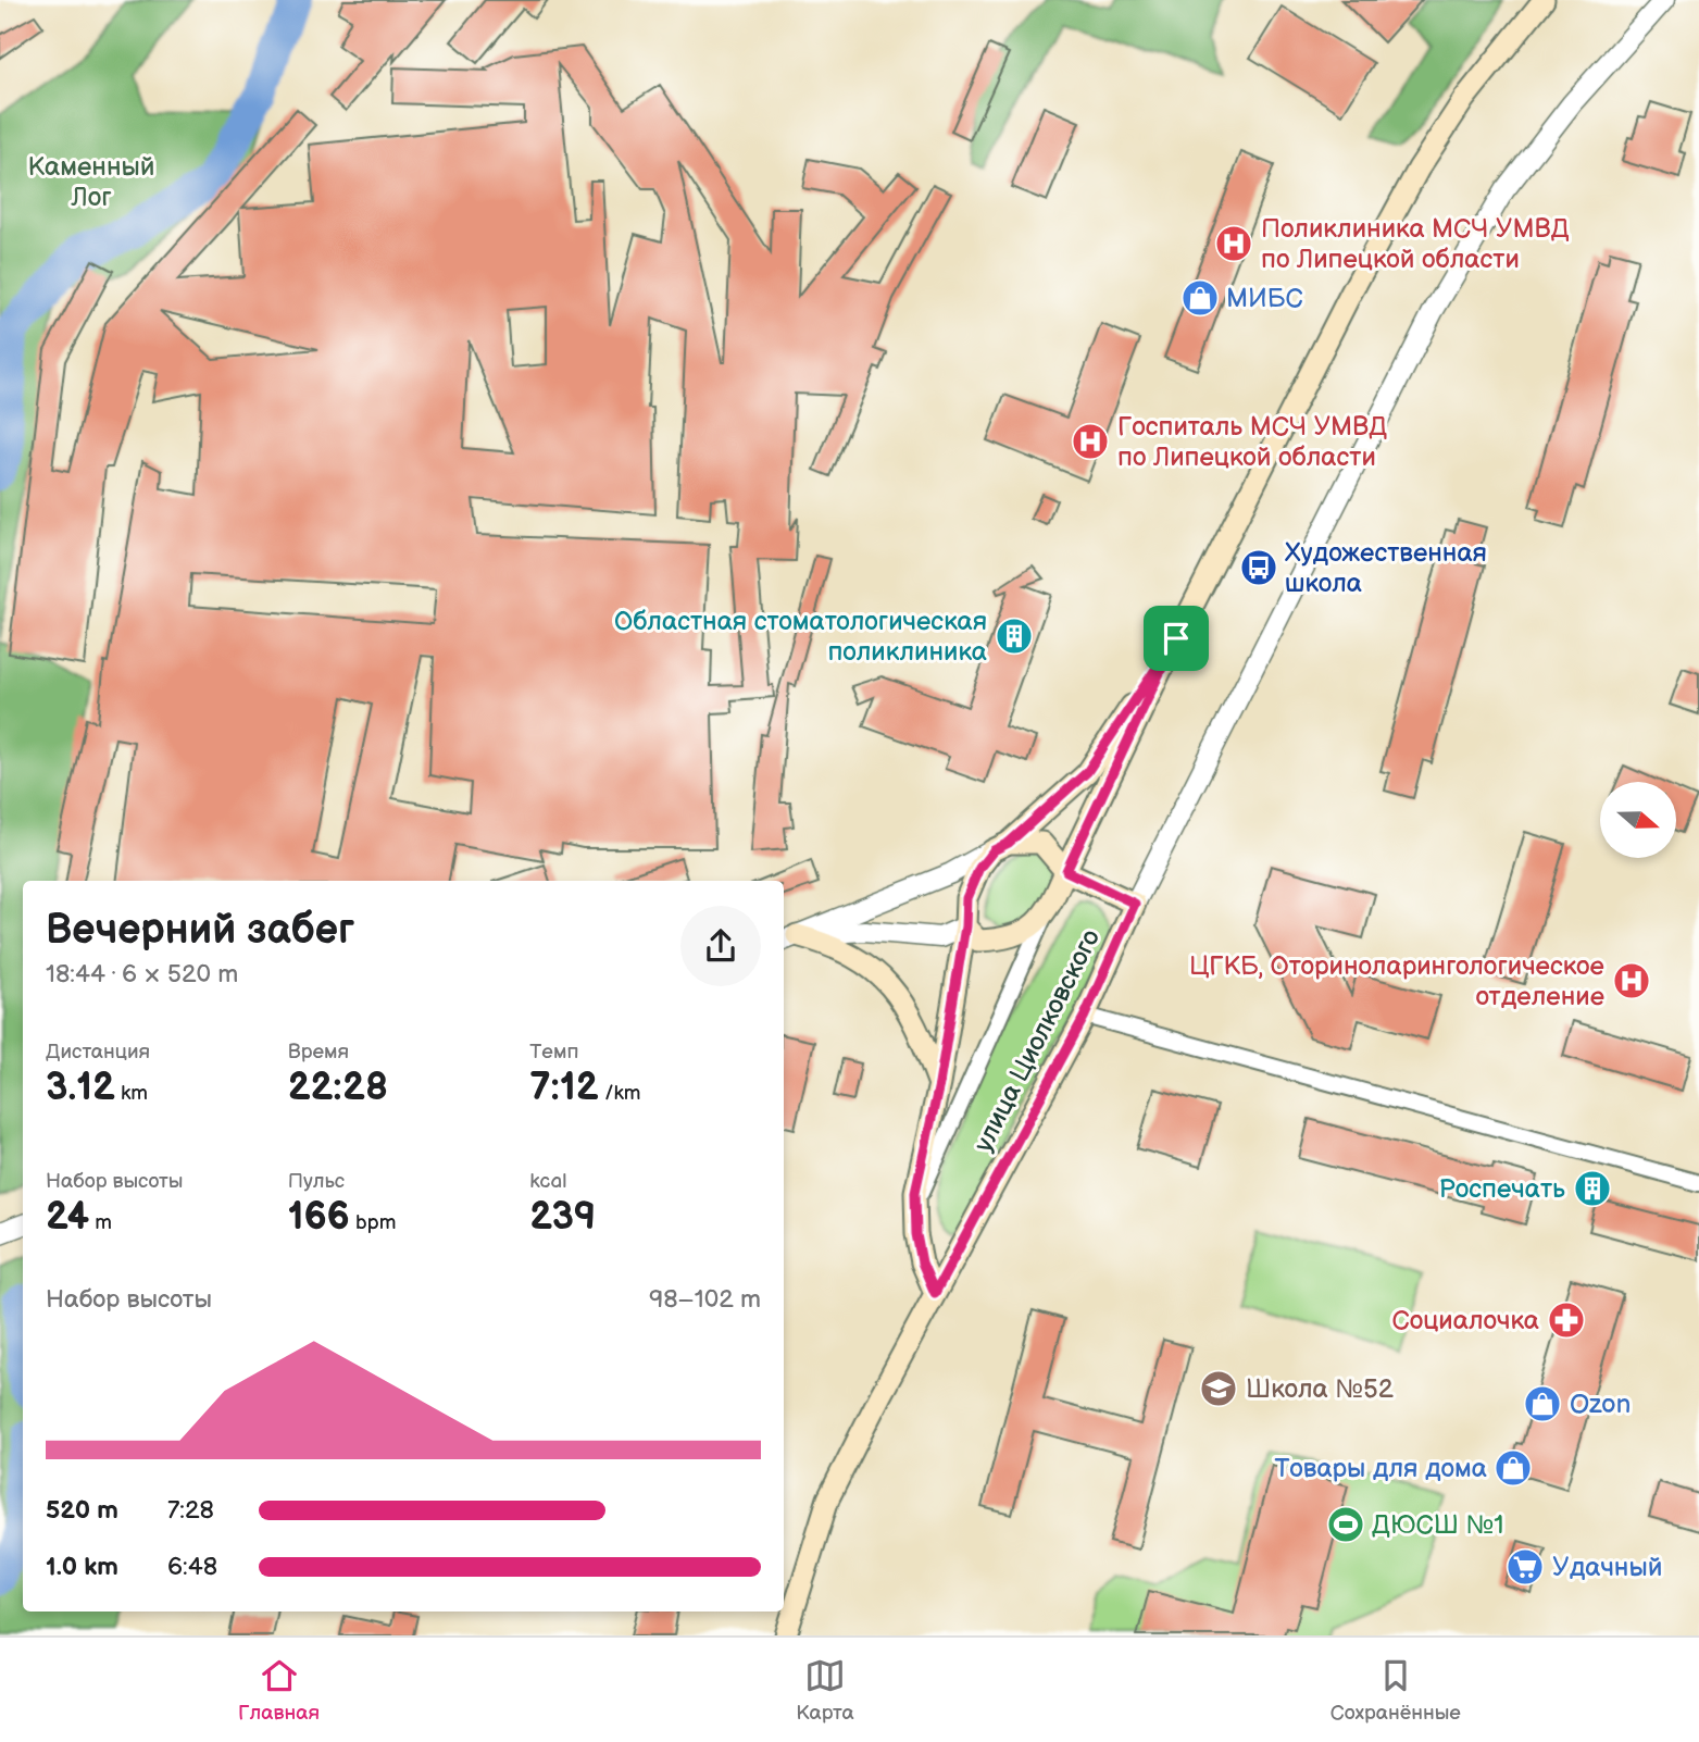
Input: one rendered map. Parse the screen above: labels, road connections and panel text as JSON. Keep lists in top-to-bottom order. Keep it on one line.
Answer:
{"streets":{"main road":["улица Циолковского"]},"parks":["Каменный Лог"],"places":{"hospital":["Поликлиника МСЧ УМВД по Липецкой области","Госпиталь МСЧ УМВД по Липецкой области","ЦГКБ, Оториноларингологическое отделение"],"shop":["МИБС","Ozon","Товары для дома"],"bus stop":["Художественная школа"],"building":["Областная стоматологическая поликлиника","Роспечать"],"pharmacy":["Социалочка"],"school or university":["Школа №52"],"sports":["ДЮСШ №1"],"supermarket":["Удачный"]},"north":"right","page":{"heading":["Вечерний забег","18:44 · 6 × 520 m"],"stats":[["Дистанция","3.12 km"],["Время","22:28"],["Темп","7:12 /km"],["Набор высоты","24 m"],["Пульс","166 bpm"],["kcal","239"]],"chart":["Набор высоты","98–102 m"],"list":[{"name":"520 m","note":"7:28"},{"name":"1.0 km","note":"6:48"}],"tabs":["Главная","Карта","Сохранённые"]}}
